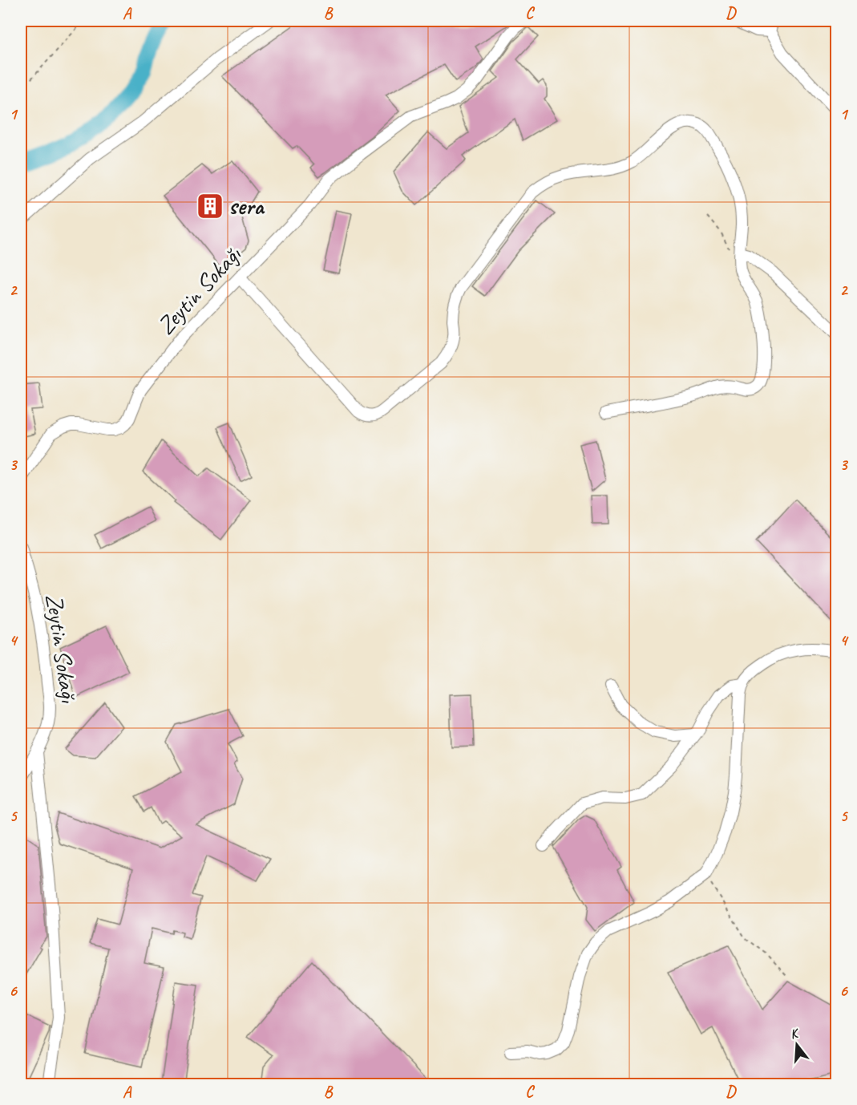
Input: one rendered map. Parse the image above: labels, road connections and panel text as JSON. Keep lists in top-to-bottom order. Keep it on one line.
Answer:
{"streets":{"street":["Zeytin Sokağı"]},"places":{"building":["sera"]},"north":"top","grid":{"columns":["A","B","C","D"],"rows":["1","2","3","4","5","6"]}}
